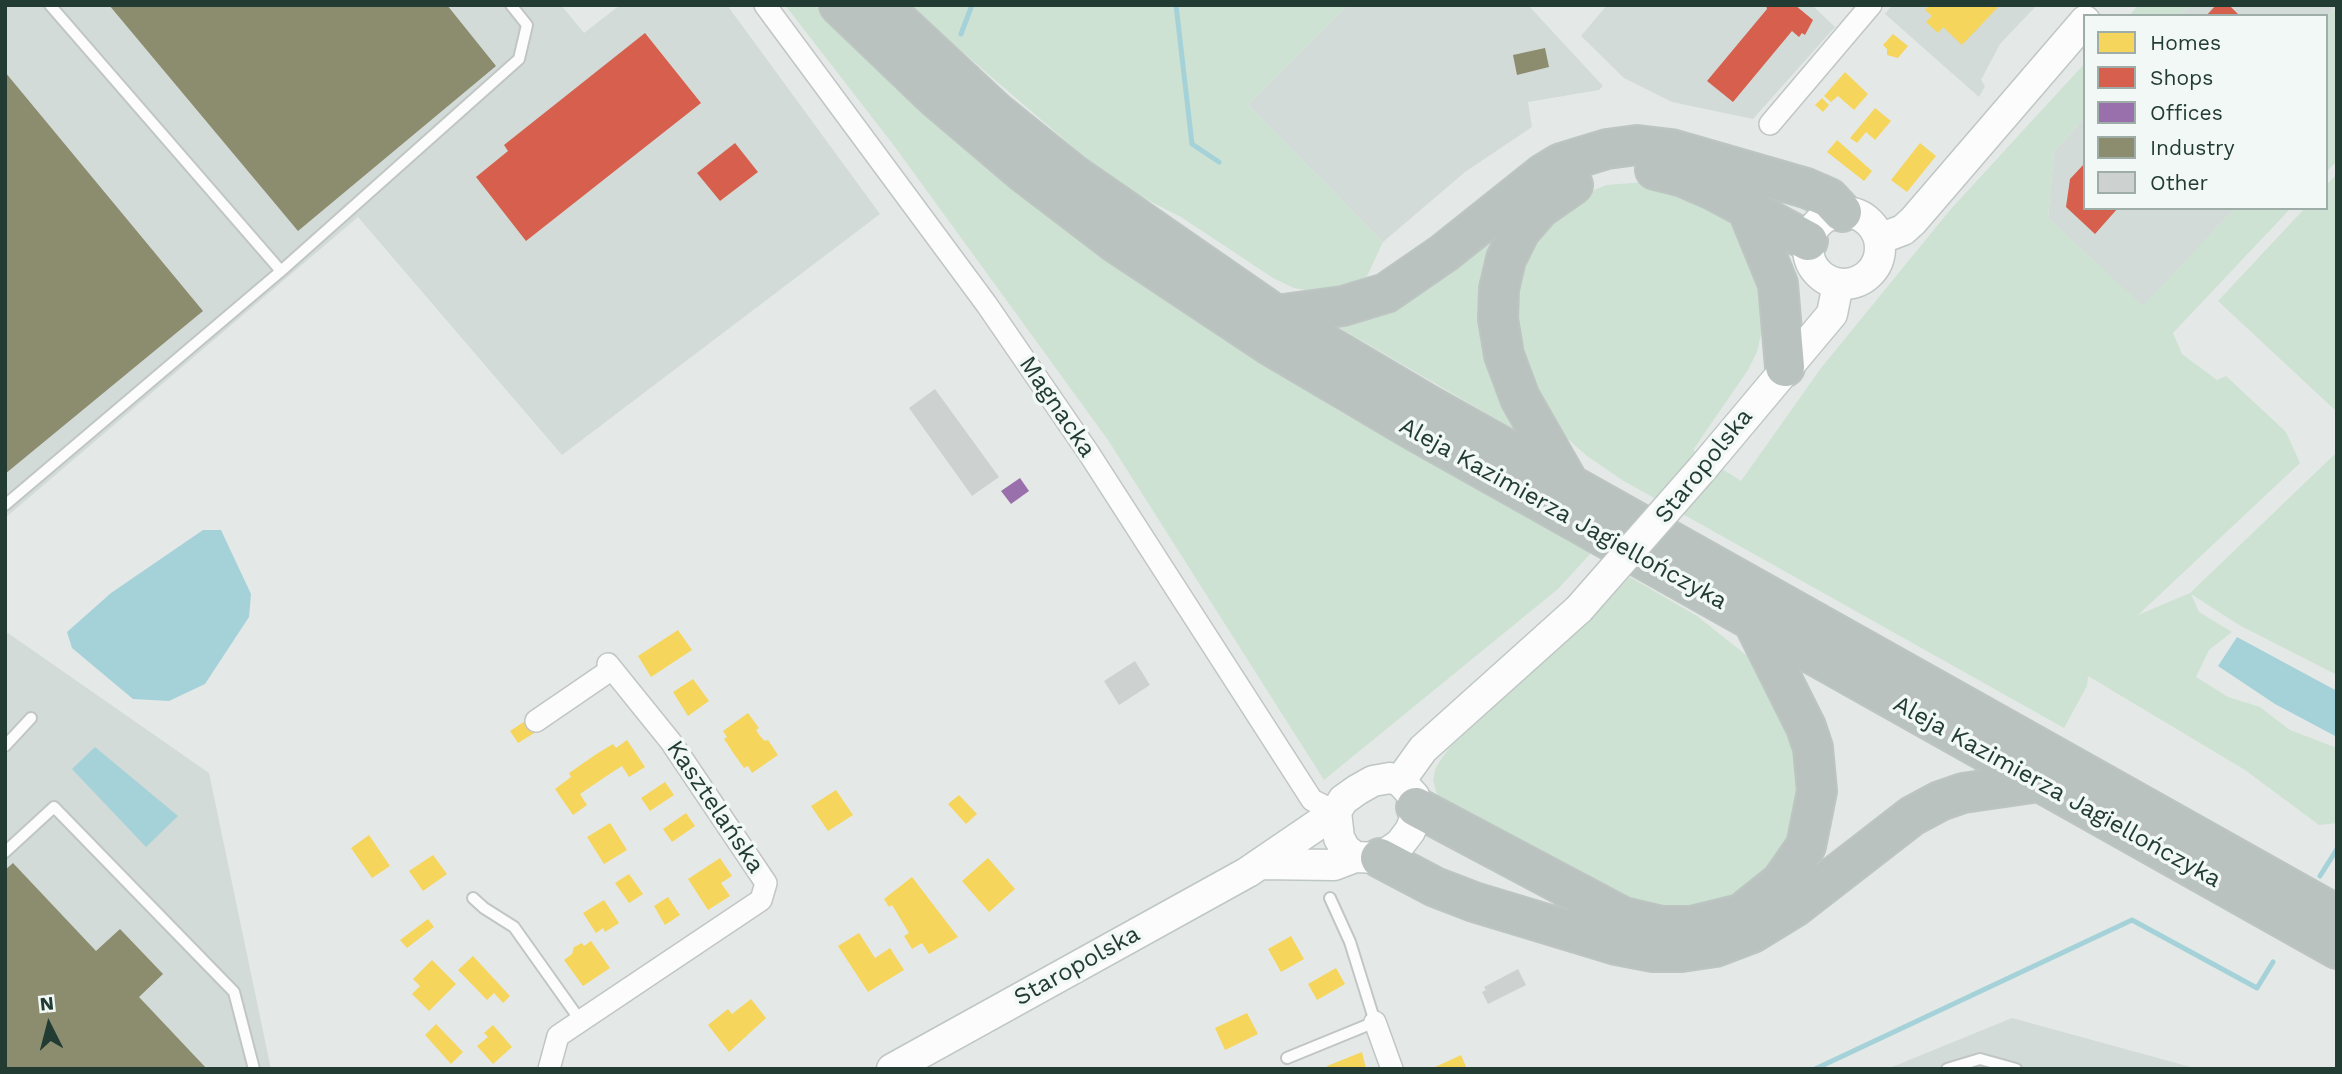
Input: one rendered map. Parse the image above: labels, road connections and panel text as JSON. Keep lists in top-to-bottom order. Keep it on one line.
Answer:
{"streets":{"highway":["Aleja Kazimierza Jagiellończyka"],"main road":["Staropolska"],"street":["Magnacka","Kasztelańska"]},"crossings":[["Magnacka","Staropolska"]],"legend":["Homes","Shops","Offices","Industry","Other"],"north":"top"}
